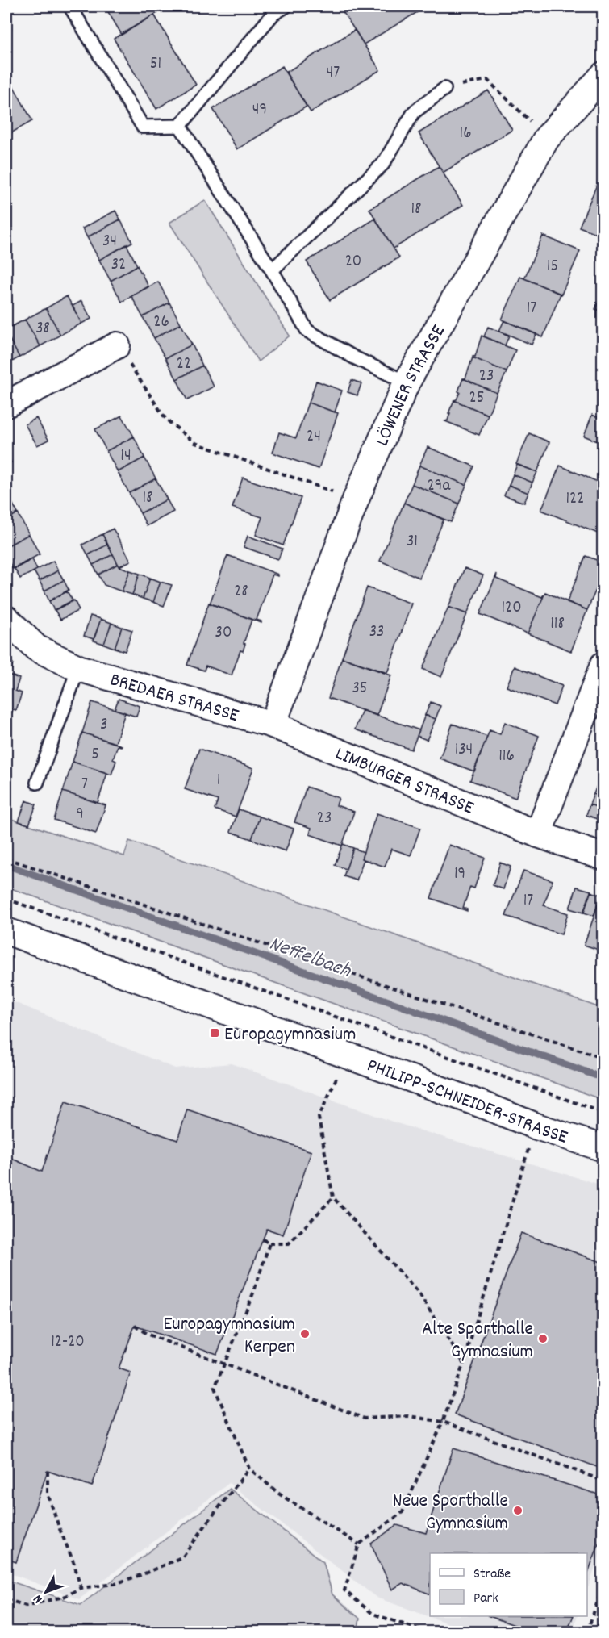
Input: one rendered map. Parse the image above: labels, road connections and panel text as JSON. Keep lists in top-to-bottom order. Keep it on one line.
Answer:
{"streets":{"street":["LÖWENER STRASSE","BREDAER STRASSE","LIMBURGER STRASSE","PHILIPP-SCHNEIDER-STRASSE"]},"crossings":[["LÖWENER STRASSE","BREDAER STRASSE"],["LÖWENER STRASSE","LIMBURGER STRASSE"],["BREDAER STRASSE","LIMBURGER STRASSE"]],"water":["Neffelbach"],"places":{"transit":["Europagymnasium"],"other":["Europagymnasium Kerpen","Alte Sporthalle Gymnasium","Neue Sporthalle Gymnasium"]},"house_numbers":["51","47","49","16","18","34","20","32","15","17","26","38","22","23","25","24","14","29a","18","122","31","28","120","118","33","30","35","3","134","5","116","1","7","9","23","19","17","12-20"],"legend":["Straße","Park"],"north":"bottom left"}
